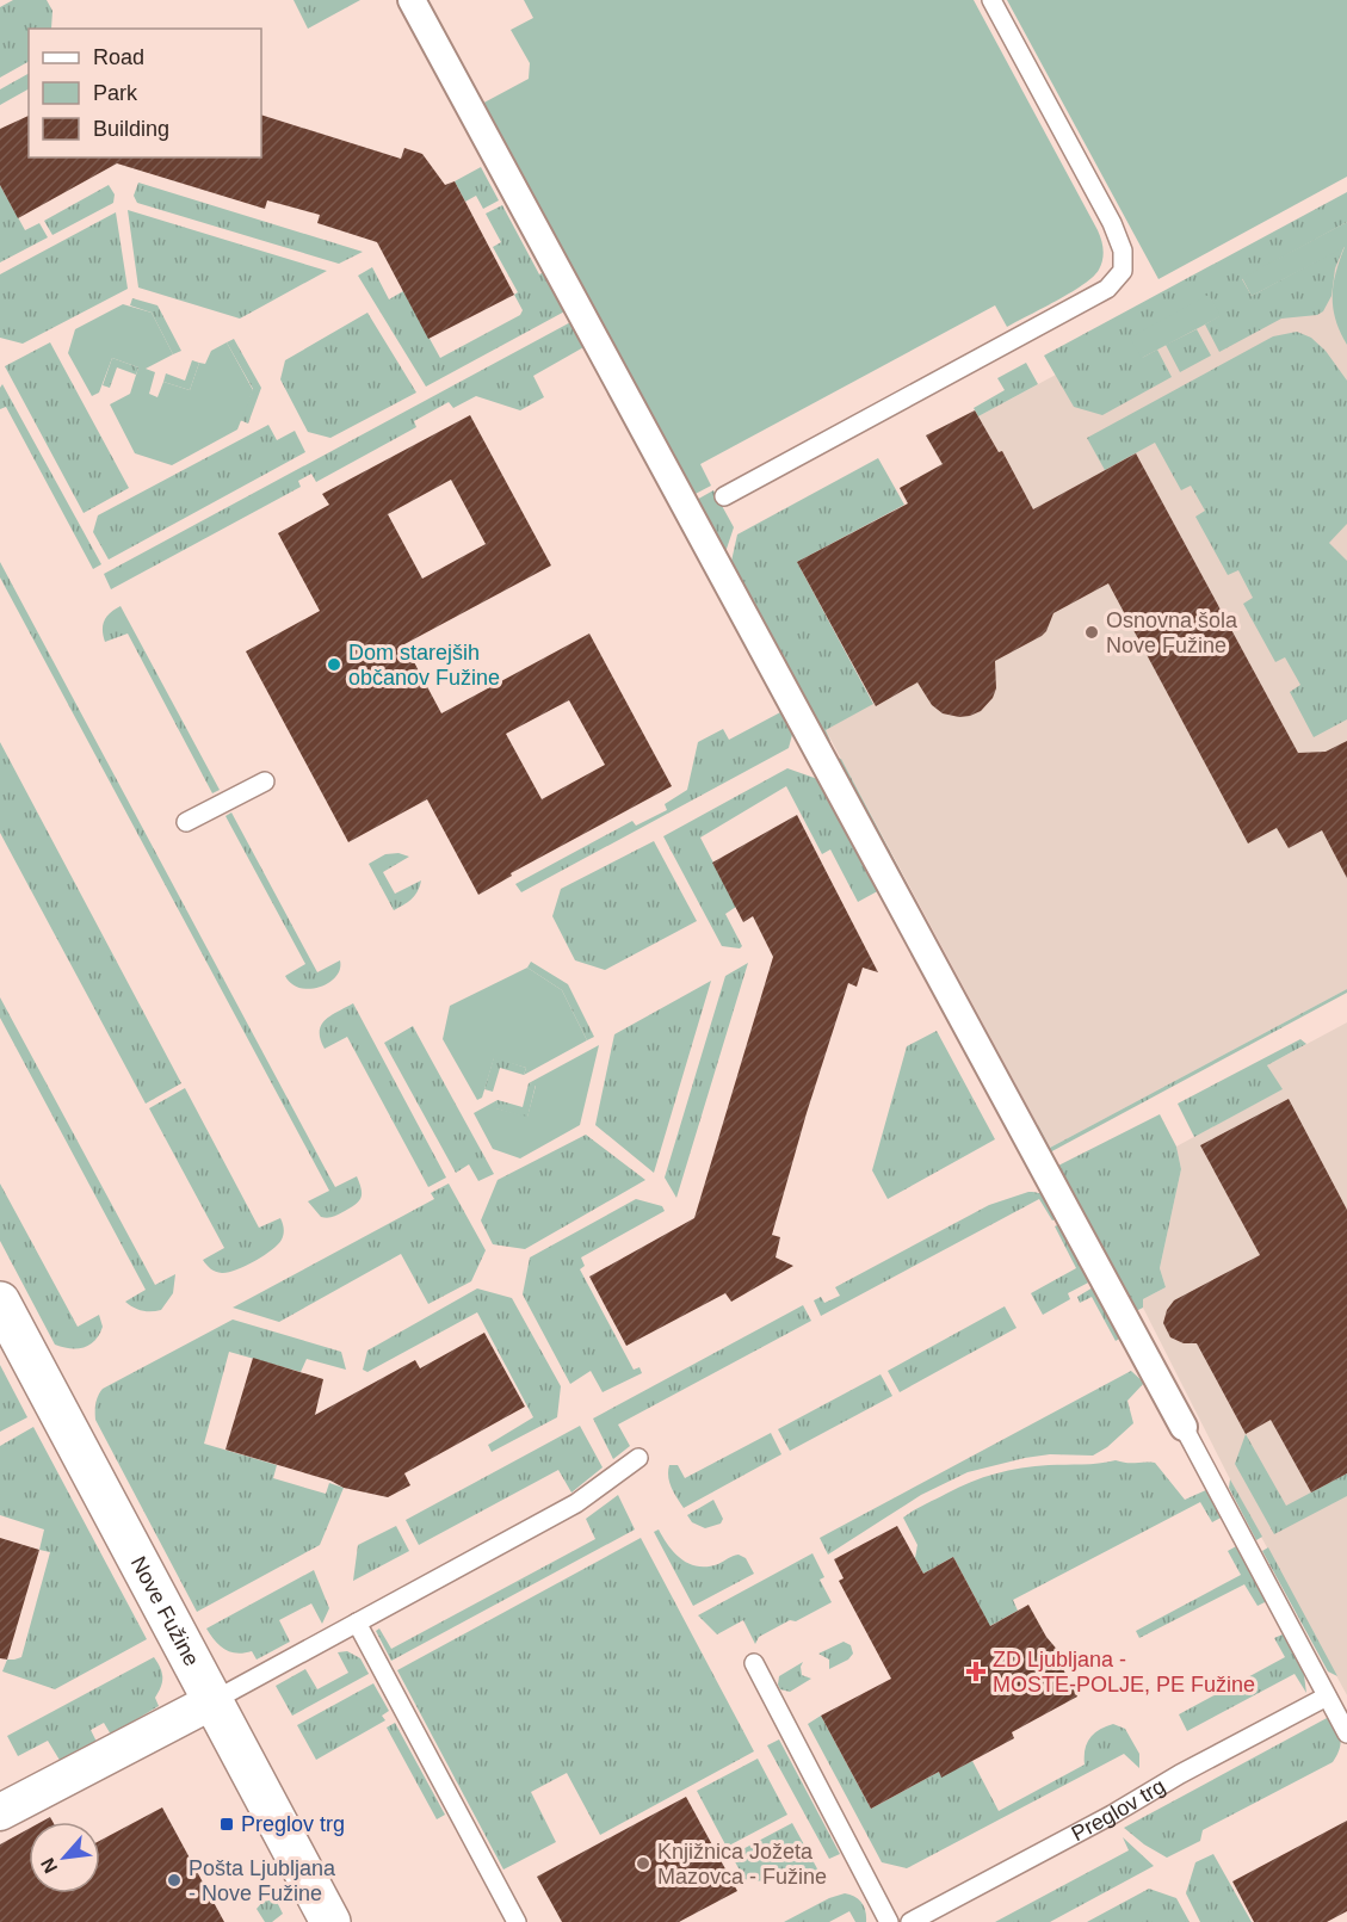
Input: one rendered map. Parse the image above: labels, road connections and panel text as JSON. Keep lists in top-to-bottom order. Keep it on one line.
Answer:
{"streets":{"street":["Nove Fužine"],"lane":["Preglov trg"]},"places":{"other":["Osnovna šola Nove Fužine","Dom starejših občanov Fužine","Knjižnica Jožeta Mazovca - Fužine","Pošta Ljubljana - Nove Fužine"],"health":["ZD Ljubljana - MOSTE-POLJE, PE Fužine"],"transit":["Preglov trg"]},"legend":["Road","Park","Building"],"north":"bottom left"}
